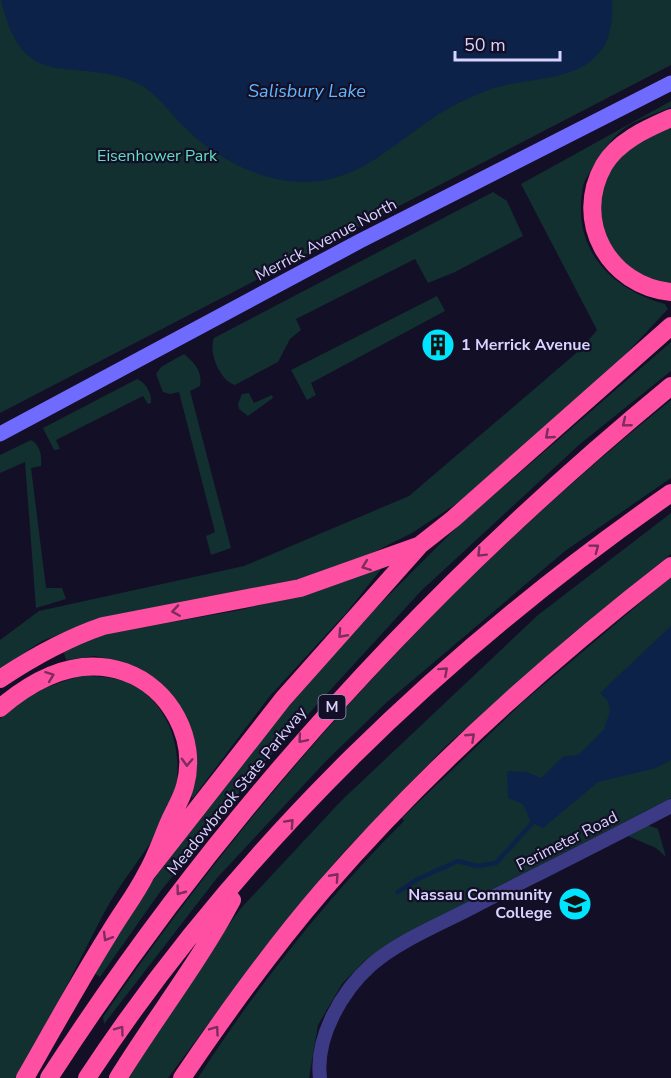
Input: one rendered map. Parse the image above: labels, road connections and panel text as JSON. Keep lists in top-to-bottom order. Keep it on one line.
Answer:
{"streets":{"highway":["M","Meadowbrook State Parkway"],"main road":["Merrick Avenue North"],"street":["Perimeter Road"]},"water":["Salisbury Lake"],"parks":["Eisenhower Park"],"places":{"building":["1 Merrick Avenue"],"school or university":["Nassau Community College"]},"scale_bar":"50 m"}
